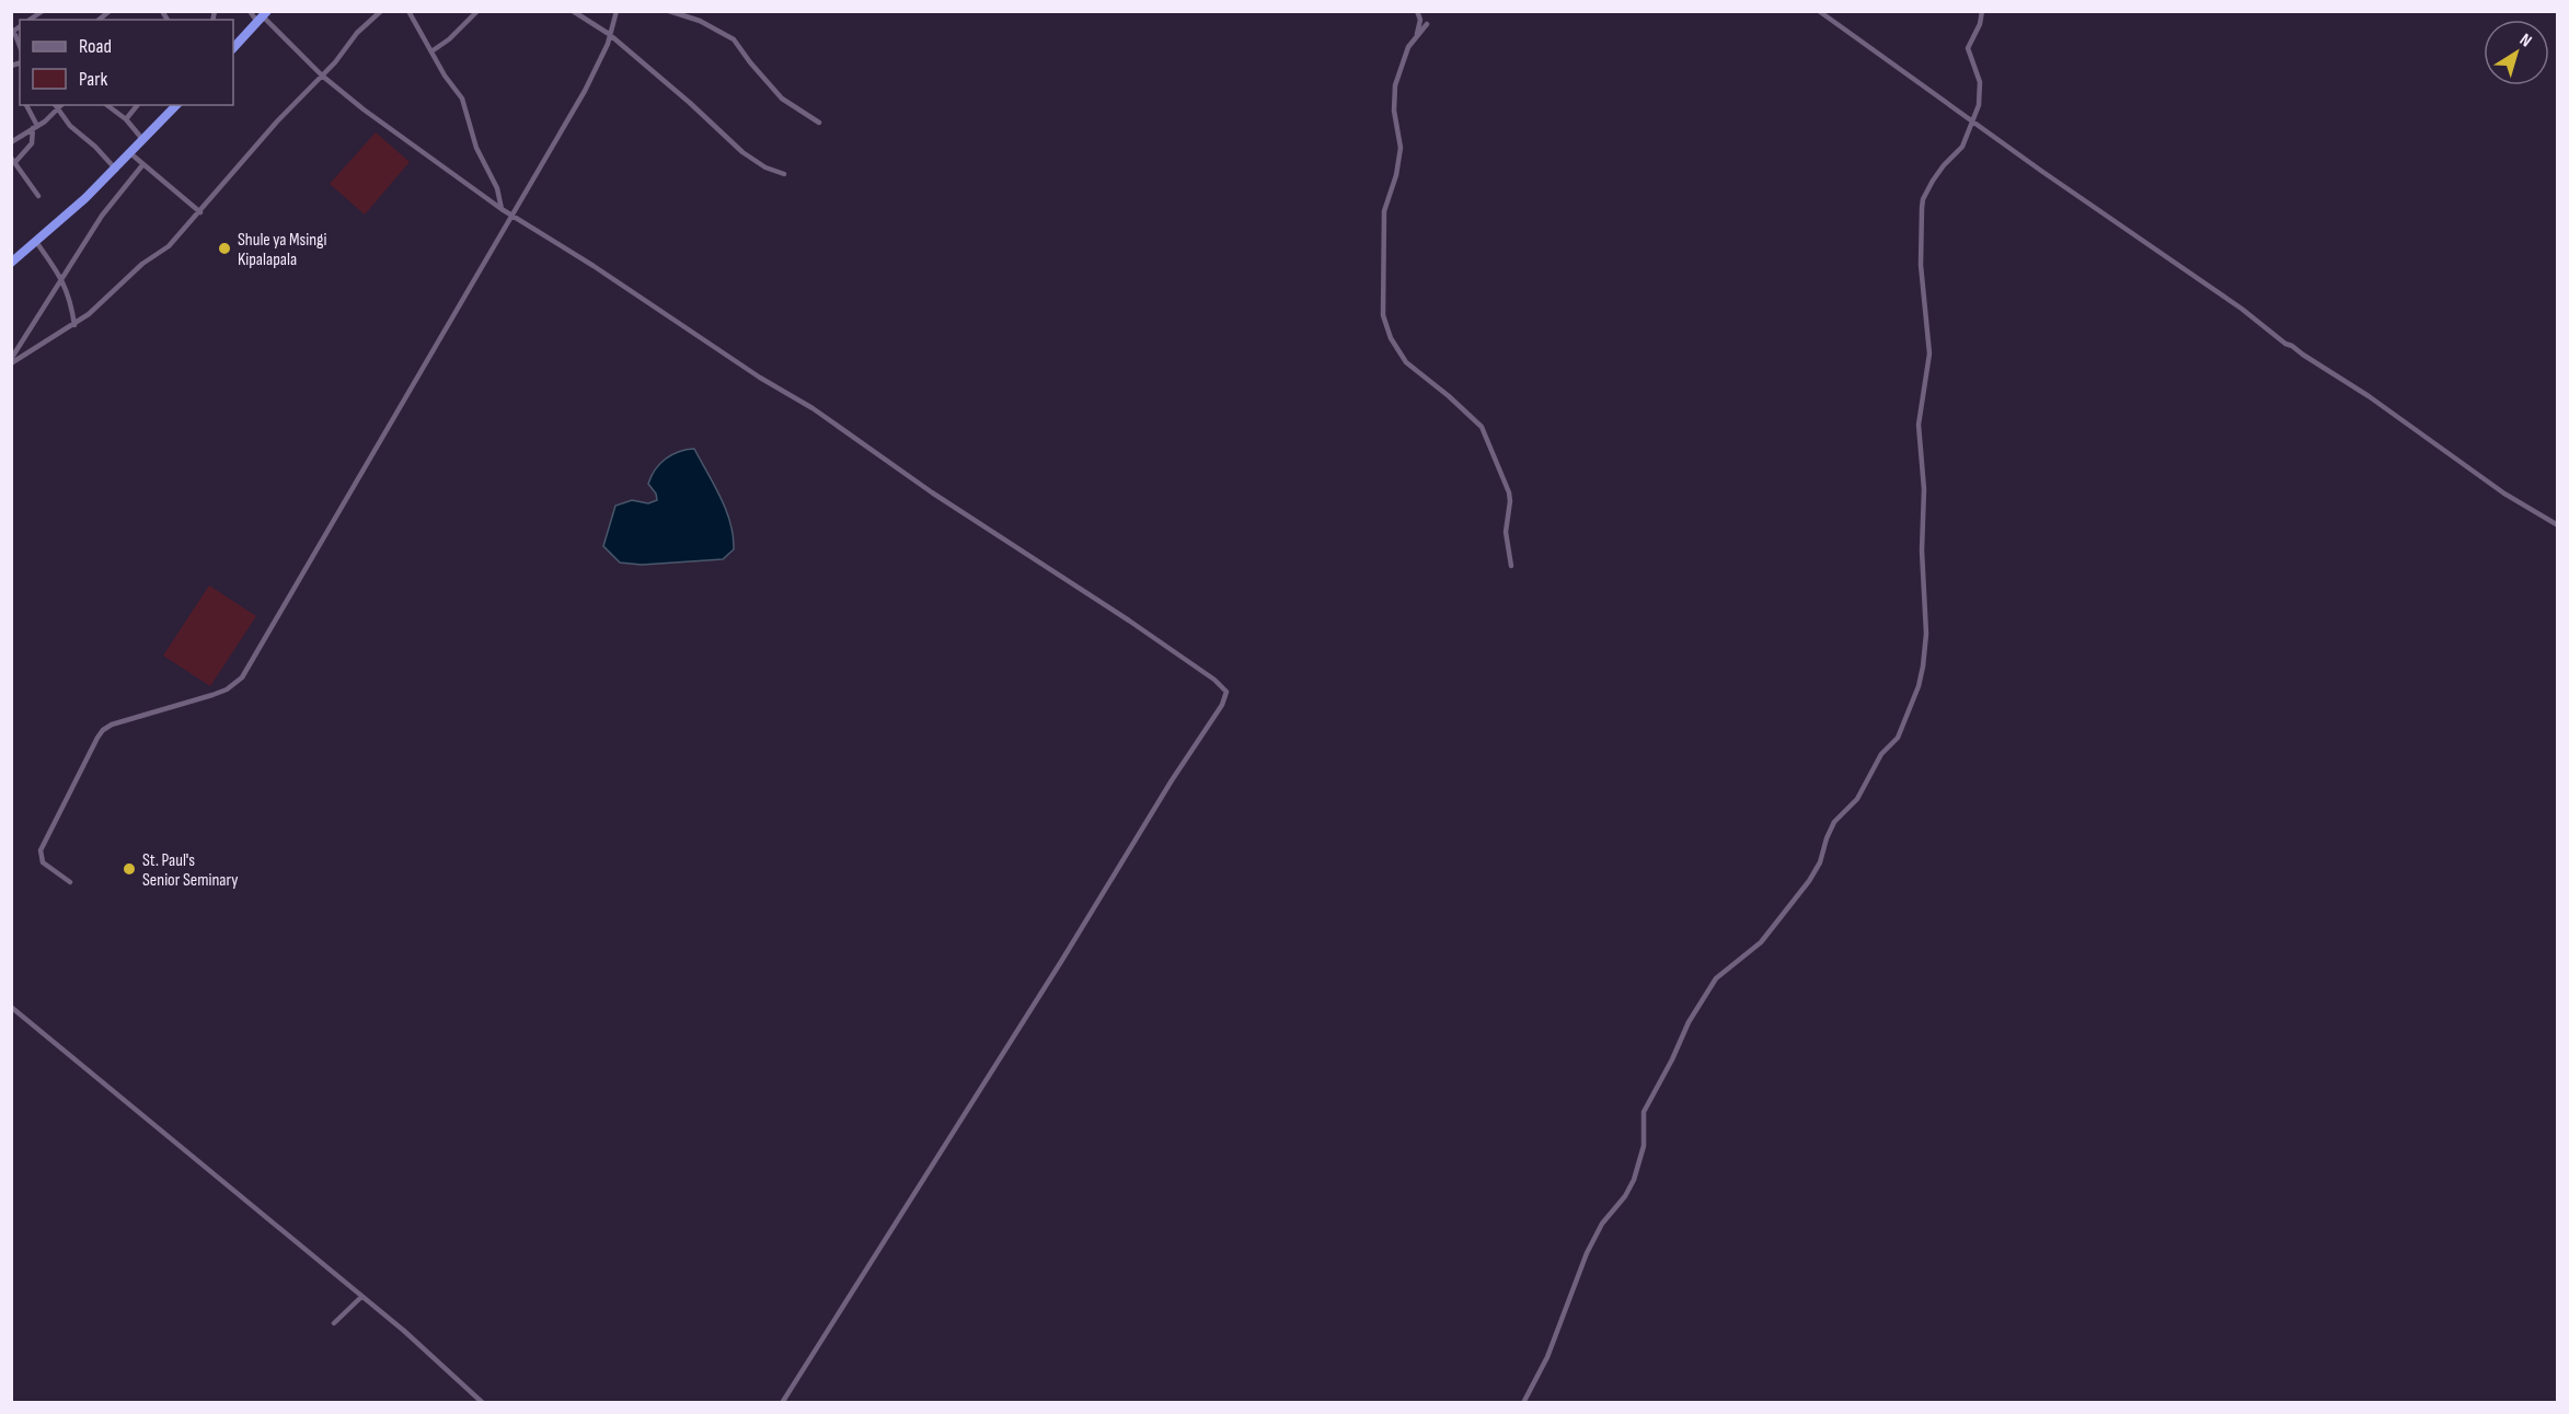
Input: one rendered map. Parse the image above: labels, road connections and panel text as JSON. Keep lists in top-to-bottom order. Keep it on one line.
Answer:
{"places":["Shule ya Msingi Kipalapala","St. Paul's Senior Seminary"],"legend":["Road","Park"],"north":"top right"}
